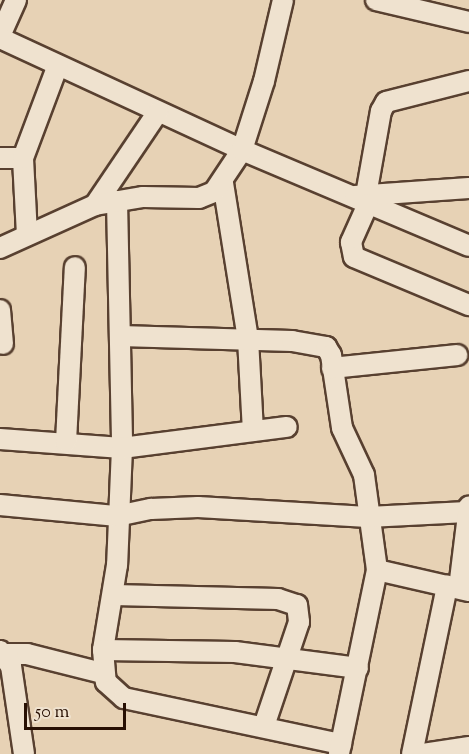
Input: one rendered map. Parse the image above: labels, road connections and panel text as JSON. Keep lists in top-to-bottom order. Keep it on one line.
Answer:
{"scale_bar":"50 m"}
